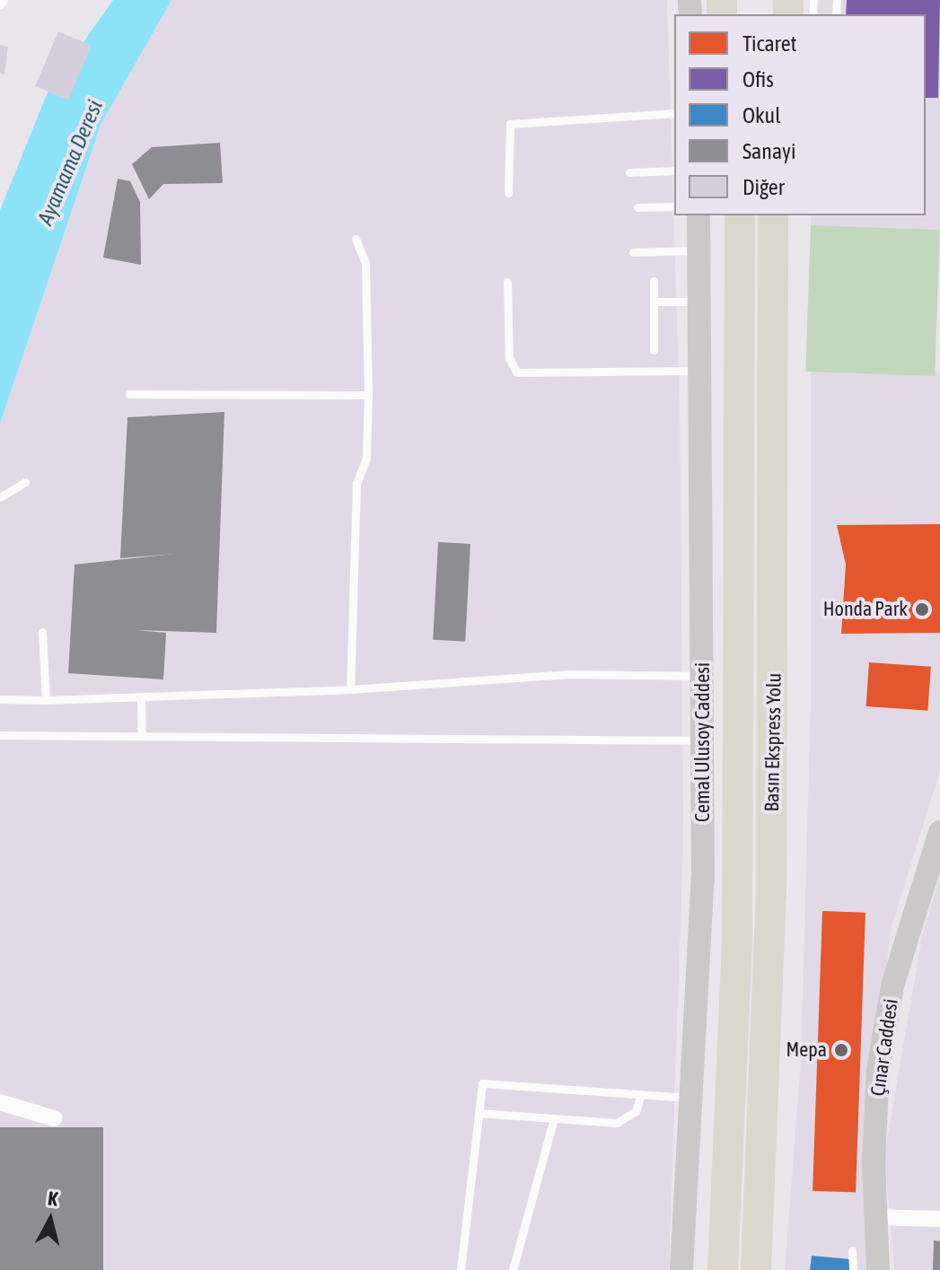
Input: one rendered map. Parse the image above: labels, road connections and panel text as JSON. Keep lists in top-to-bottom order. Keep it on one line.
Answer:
{"streets":{"highway":["Basın Ekspress Yolu"],"main road":["Cemal Ulusoy Caddesi","Çınar Caddesi"]},"water":["Ayamama Deresi"],"places":["Honda Park","Mepa"],"legend":["Ticaret","Ofis","Okul","Sanayi","Diğer"],"north":"top"}
